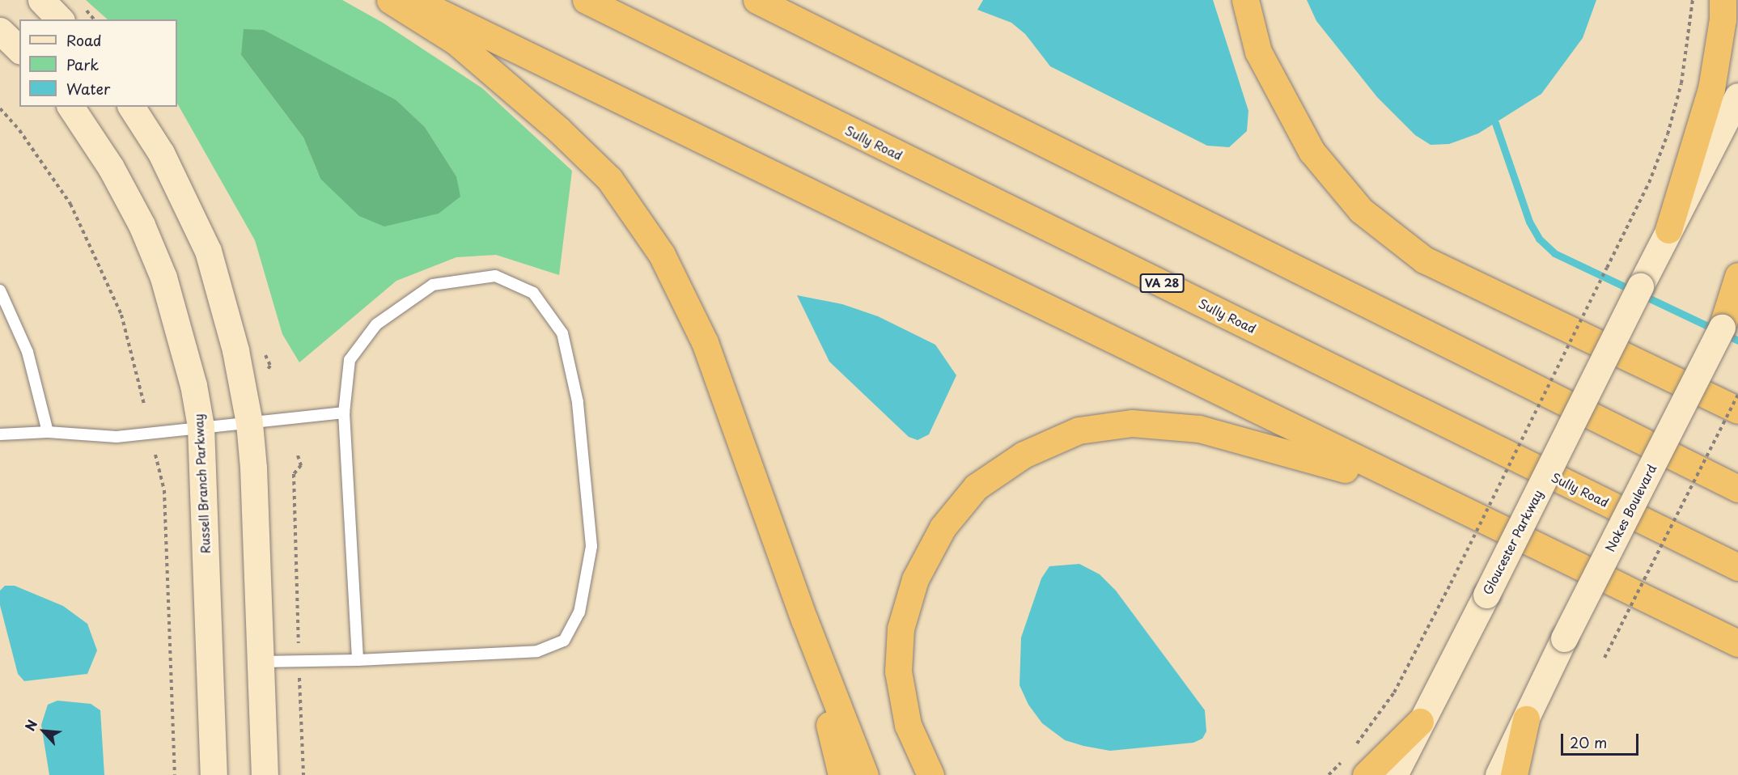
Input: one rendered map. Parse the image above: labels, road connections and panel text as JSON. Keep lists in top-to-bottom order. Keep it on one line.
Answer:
{"streets":{"highway":["Sully Road","VA 28"],"main road":["Russell Branch Parkway","Nokes Boulevard","Gloucester Parkway"]},"legend":["Road","Park","Water"],"scale_bar":"20 m","north":"top left"}
